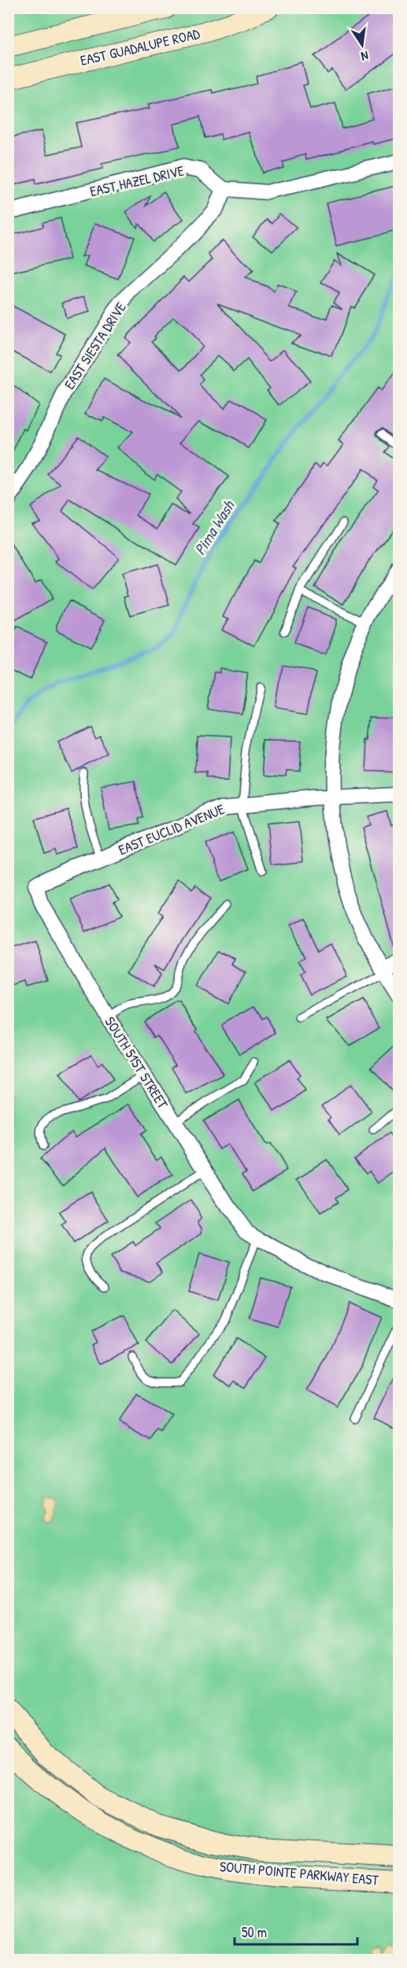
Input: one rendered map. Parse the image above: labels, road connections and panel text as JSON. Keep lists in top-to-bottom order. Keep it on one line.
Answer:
{"streets":{"main road":["EAST GUADALUPE ROAD","SOUTH POINTE PARKWAY EAST"],"street":["EAST HAZEL DRIVE","EAST SIESTA DRIVE","EAST EUCLID AVENUE","SOUTH 51ST STREET"]},"crossings":[["EAST HAZEL DRIVE","EAST SIESTA DRIVE"],["EAST EUCLID AVENUE","SOUTH 51ST STREET"]],"water":["Pima Wash"],"scale_bar":"50 m","north":"bottom"}
